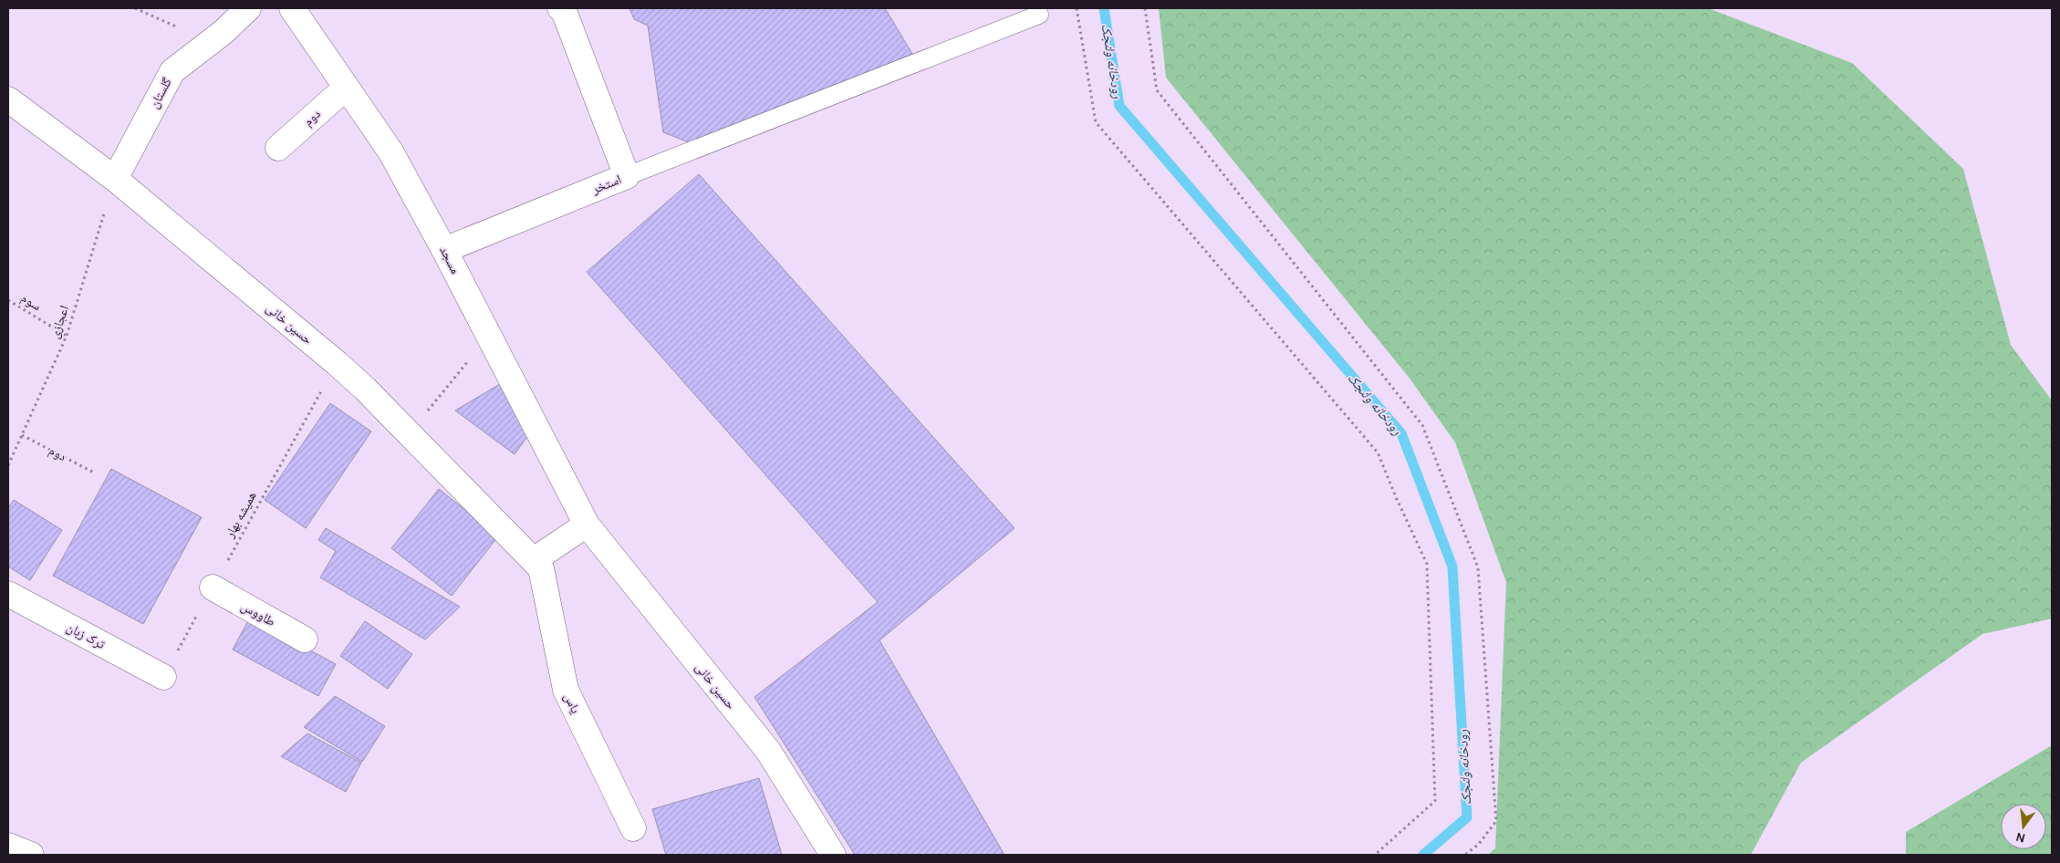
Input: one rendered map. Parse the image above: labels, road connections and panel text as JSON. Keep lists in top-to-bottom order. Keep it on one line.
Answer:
{"streets":{"street":["گلستان","دوم","استخر","مسجد","حسین خانی","طاووس","ترک زبان","یاس"],"path":["سوم","اعجازی","همیشه بهار"]},"crossings":[["گلستان","اعجازی"],["گلستان","حسین خانی"],["دوم","مسجد"],["دوم","اعجازی"],["استخر","مسجد"],["مسجد","حسین خانی"],["سوم","اعجازی"],["اعجازی","حسین خانی"],["حسین خانی","همیشه بهار"],["حسین خانی","یاس"],["همیشه بهار","طاووس"],["همیشه بهار","ترک زبان"]],"water":["رودخانه ولنجک"],"north":"bottom"}
